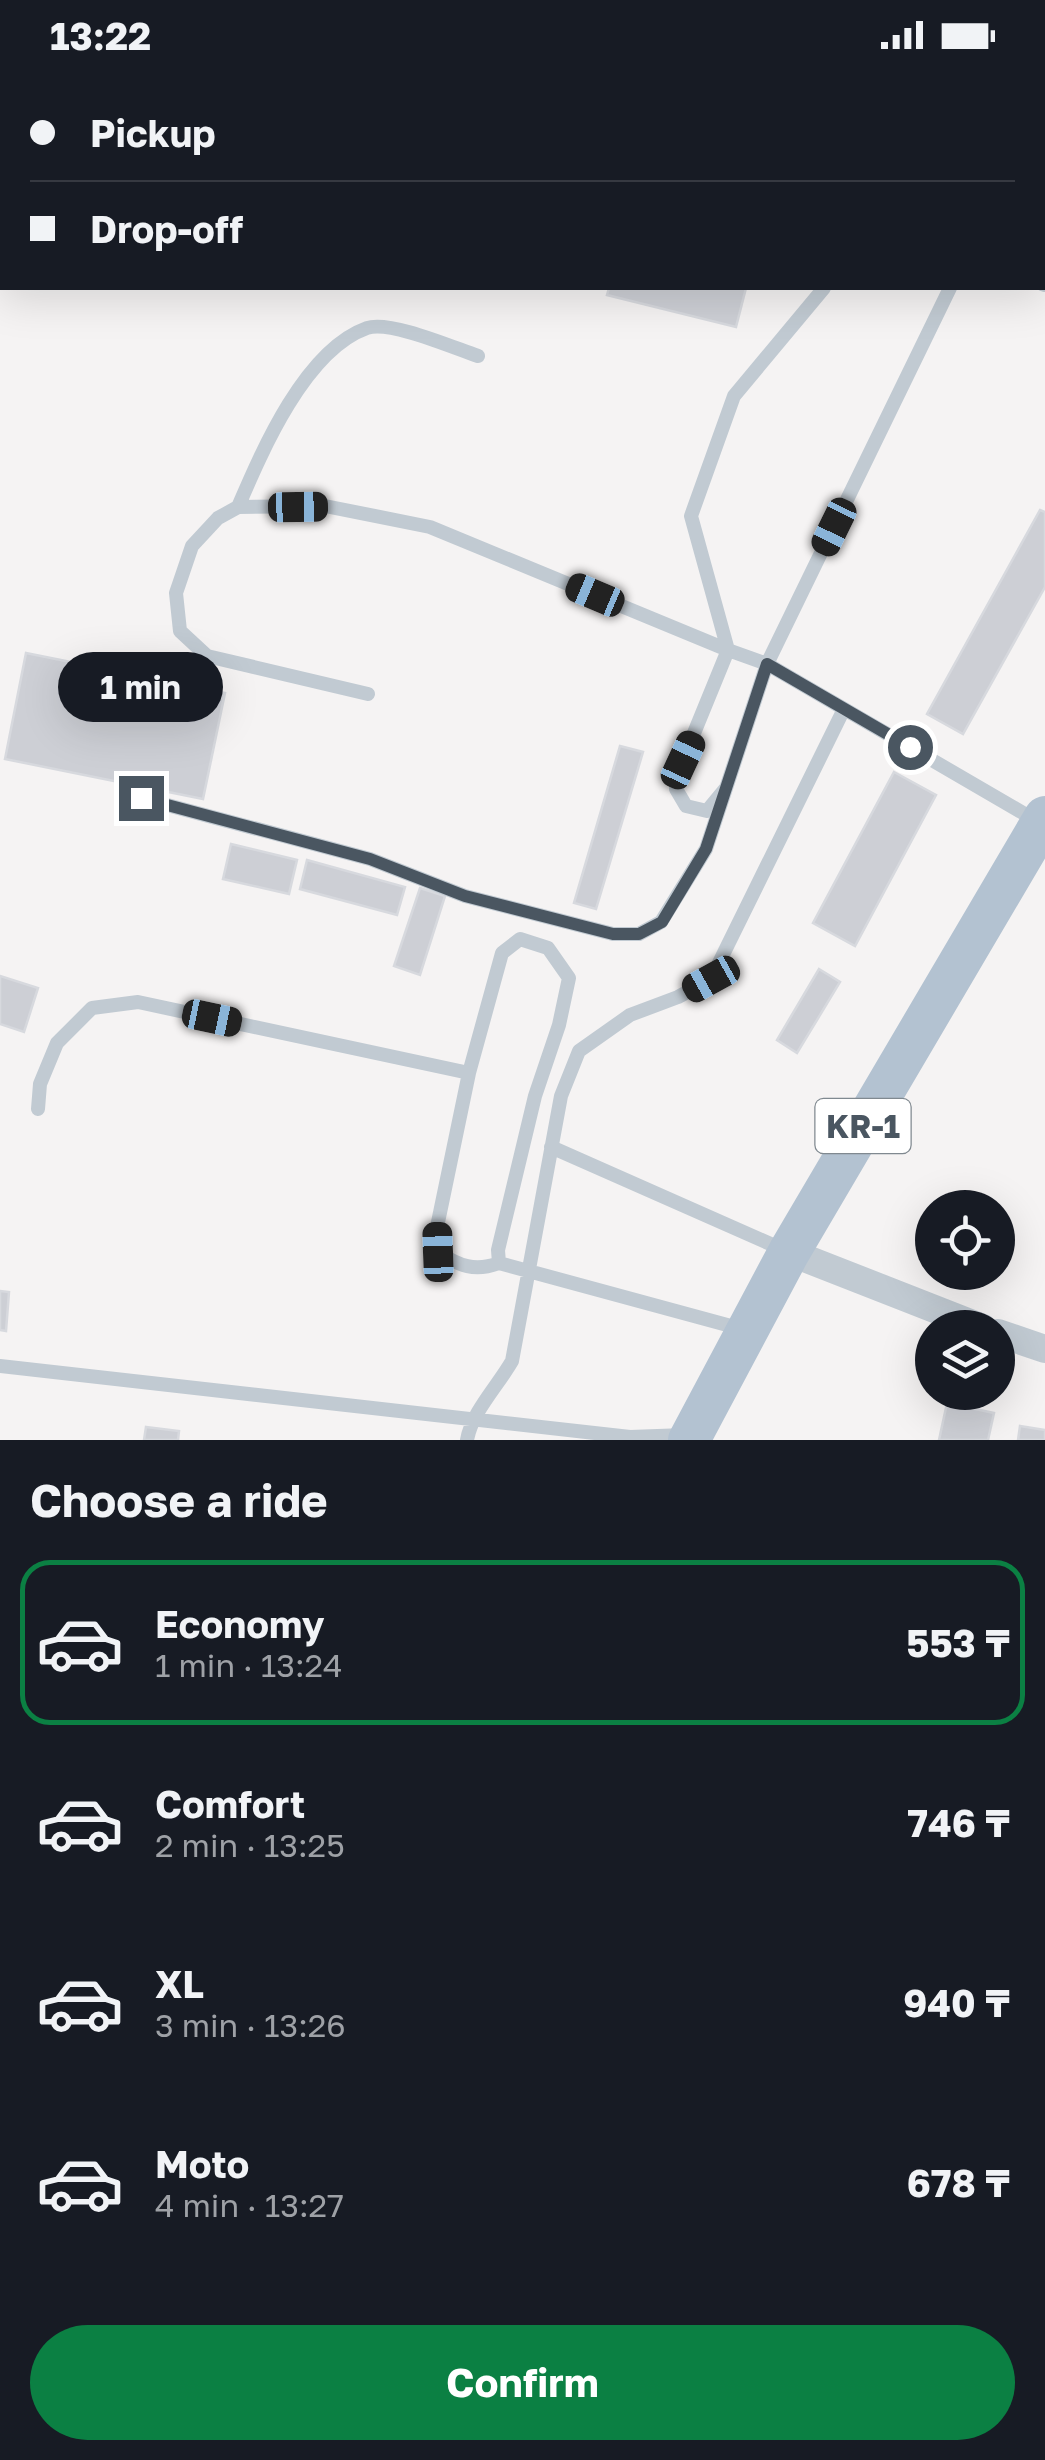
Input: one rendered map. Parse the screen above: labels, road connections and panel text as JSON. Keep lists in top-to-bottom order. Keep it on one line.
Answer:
{"streets":{"main road":["KR-1"]},"page":{"status":"13:22","banner":["Pickup","Drop-off"],"bubble":"1 min","heading":"Choose a ride","list":[{"name":"Economy","note":"1 min · 13:24","value":"553 ₸"},{"name":"Comfort","note":"2 min · 13:25","value":"746 ₸"},{"name":"XL","note":"3 min · 13:26","value":"940 ₸"},{"name":"Moto","note":"4 min · 13:27","value":"678 ₸"}],"buttons":"Confirm"}}
